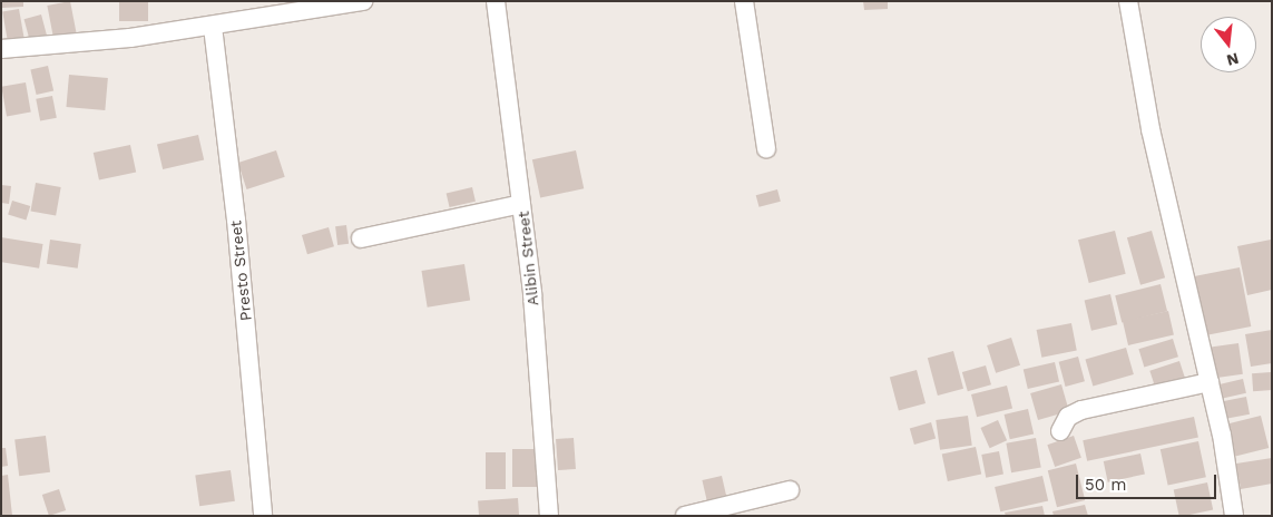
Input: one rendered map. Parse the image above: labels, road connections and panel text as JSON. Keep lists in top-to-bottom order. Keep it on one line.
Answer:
{"streets":{"street":["Alibin Street","Presto Street"]},"scale_bar":"50 m","north":"bottom"}
